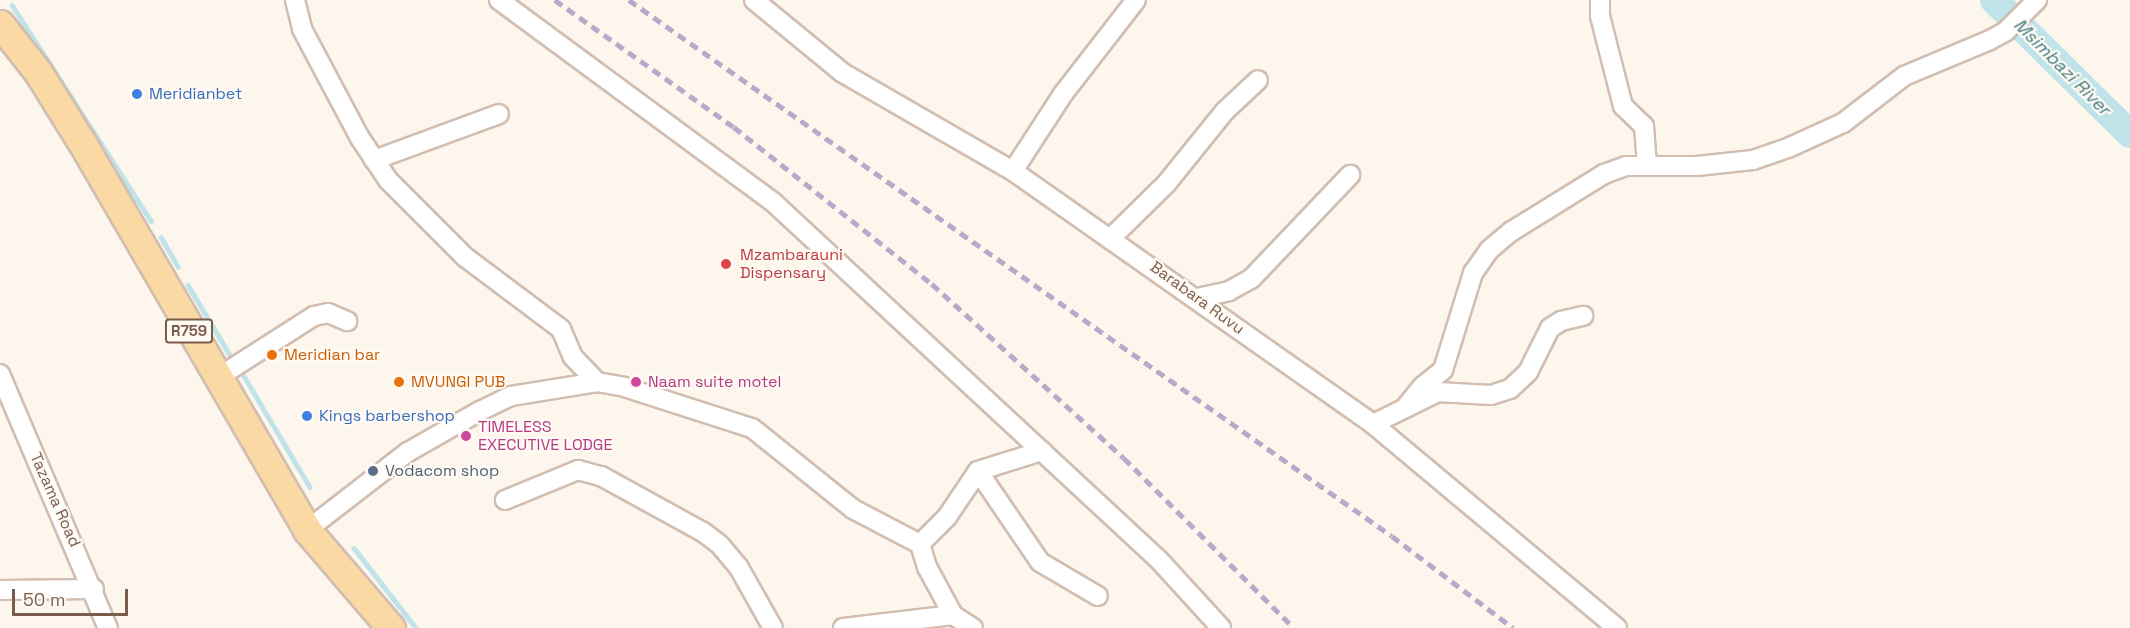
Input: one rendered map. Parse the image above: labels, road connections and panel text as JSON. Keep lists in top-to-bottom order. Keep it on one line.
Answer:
{"streets":{"main road":["R759"],"street":["Barabara Ruvu","Tazama Road"]},"water":["Msimbazi River"],"places":["Meridianbet","Mzambarauni Dispensary","Meridian bar","MVUNGI PUB","Naam suite motel","Kings barbershop","TIMELESS EXECUTIVE LODGE","Vodacom shop"],"scale_bar":"50 m"}
